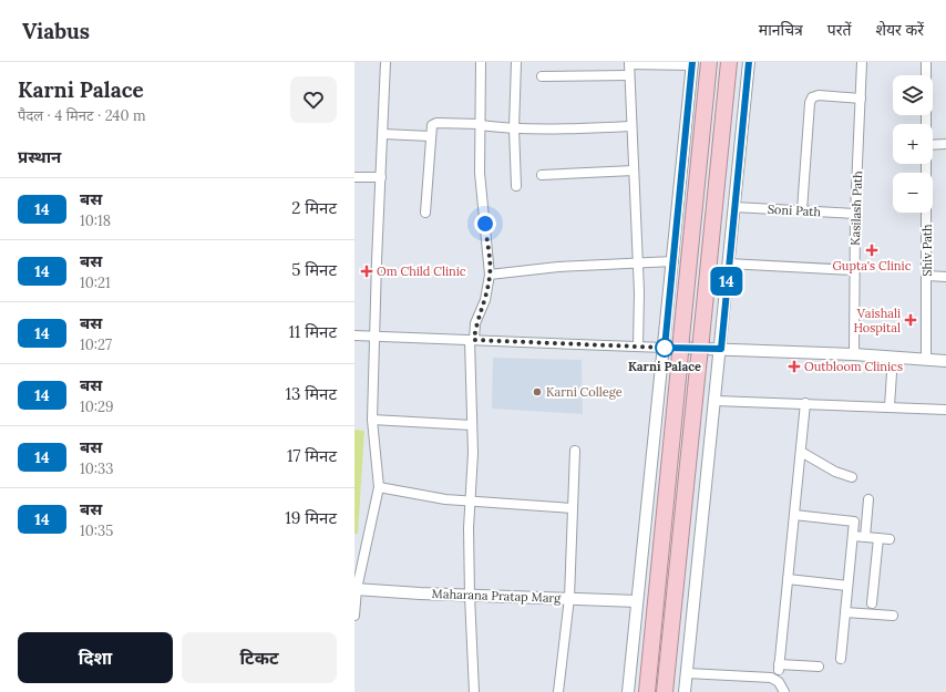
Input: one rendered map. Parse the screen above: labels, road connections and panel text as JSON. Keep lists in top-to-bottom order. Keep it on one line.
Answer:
{"streets":{"street":["Kasilash Path","Soni Path","Shiv Path","Maharana Pratap Marg"]},"crossings":[["Kasilash Path","Soni Path"]],"places":{"health":["Gupta's Clinic","Om Child Clinic","Vaishali Hospital","Outbloom Clinics"],"other":["Karni Palace","Karni College"]},"lines":["bus line 14"],"page":{"header":"Viabus","nav":["मानचित्र","परतें","शेयर करें"],"heading":[["Karni Palace","पैदल · 4 मिनट · 240 m"],"प्रस्थान"],"on_map":"14","map_buttons":["+","−"],"list":[{"mark":"14","name":"बस","note":"10:18","value":"2 मिनट"},{"mark":"14","name":"बस","note":"10:21","value":"5 मिनट"},{"mark":"14","name":"बस","note":"10:27","value":"11 मिनट"},{"mark":"14","name":"बस","note":"10:29","value":"13 मिनट"},{"mark":"14","name":"बस","note":"10:33","value":"17 मिनट"},{"mark":"14","name":"बस","note":"10:35","value":"19 मिनट"}],"buttons":["दिशा","टिकट"]}}
